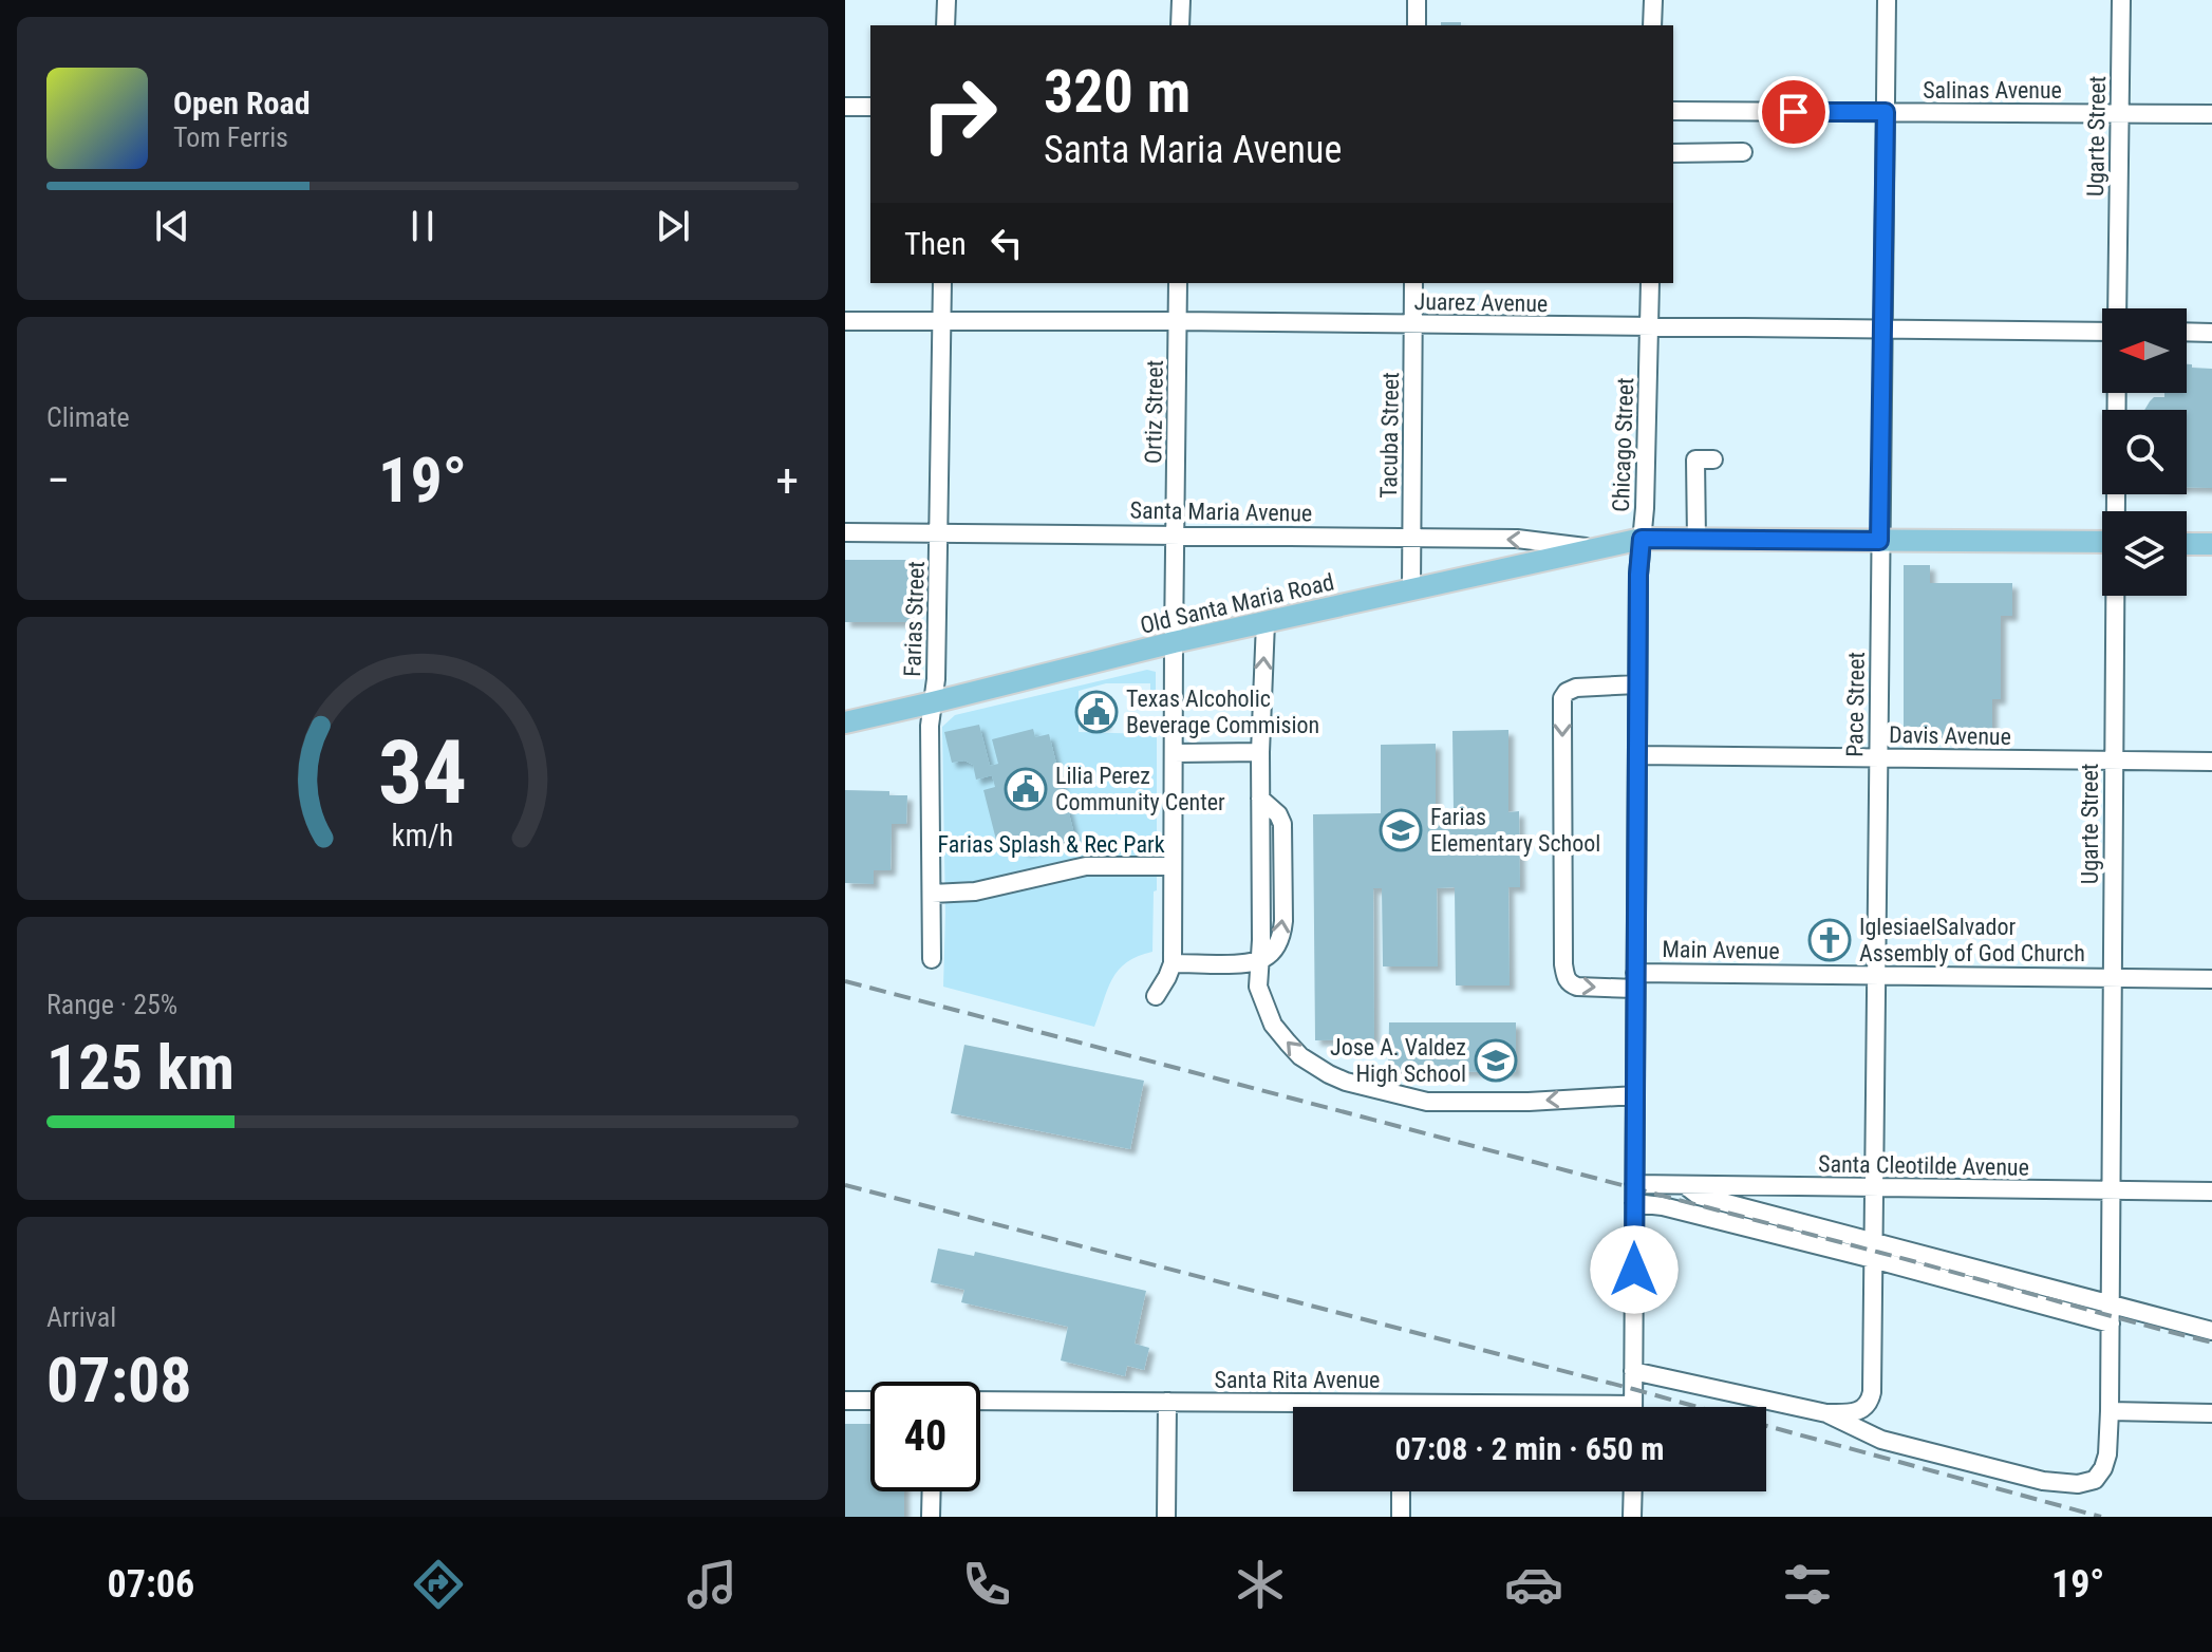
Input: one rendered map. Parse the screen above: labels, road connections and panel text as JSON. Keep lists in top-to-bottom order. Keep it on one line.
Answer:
{"streets":{"main road":["Old Santa Maria Road"],"street":["Salinas Avenue","Ugarte Street","Juarez Avenue","Ortiz Street","Tacuba Street","Chicago Street","Santa Maria Avenue","Farias Street","Pace Street","Davis Avenue","Main Avenue","Santa Cleotilde Avenue","Santa Rita Avenue"]},"crossings":[["Salinas Avenue","Ugarte Street"],["Salinas Avenue","Pace Street"],["Ugarte Street","Pace Street"],["Ugarte Street","Davis Avenue"],["Ugarte Street","Main Avenue"],["Ugarte Street","Santa Cleotilde Avenue"],["Juarez Avenue","Ortiz Street"],["Juarez Avenue","Tacuba Street"],["Juarez Avenue","Chicago Street"],["Juarez Avenue","Farias Street"],["Juarez Avenue","Pace Street"],["Ortiz Street","Santa Maria Avenue"],["Ortiz Street","Old Santa Maria Road"],["Tacuba Street","Santa Maria Avenue"],["Tacuba Street","Old Santa Maria Road"],["Chicago Street","Old Santa Maria Road"],["Chicago Street","Davis Avenue"],["Chicago Street","Main Avenue"],["Chicago Street","Santa Cleotilde Avenue"],["Santa Maria Avenue","Old Santa Maria Road"],["Santa Maria Avenue","Farias Street"],["Old Santa Maria Road","Farias Street"],["Pace Street","Davis Avenue"],["Pace Street","Main Avenue"],["Pace Street","Santa Cleotilde Avenue"]],"parks":["Farias Splash & Rec Park"],"places":{"public building":["Texas Alcoholic Beverage Commision","Lilia Perez Community Center"],"school or university":["Farias Elementary School","Jose A. Valdez High School"],"church":["IglesiaelSalvador Assembly of God Church"]},"north":"left","page":{"turn":["320 m","Santa Maria Avenue"],"song":["Open Road","Tom Ferris"],"then":"Then","tile":["Climate",["Range · 25%","125 km"],["Arrival","07:08"]],"heat":["−","19°","+"],"limit":"40","trip":"07:08 · 2 min · 650 m","tabs":["07:06","19°"],"gauge":["34","km/h"]}}
